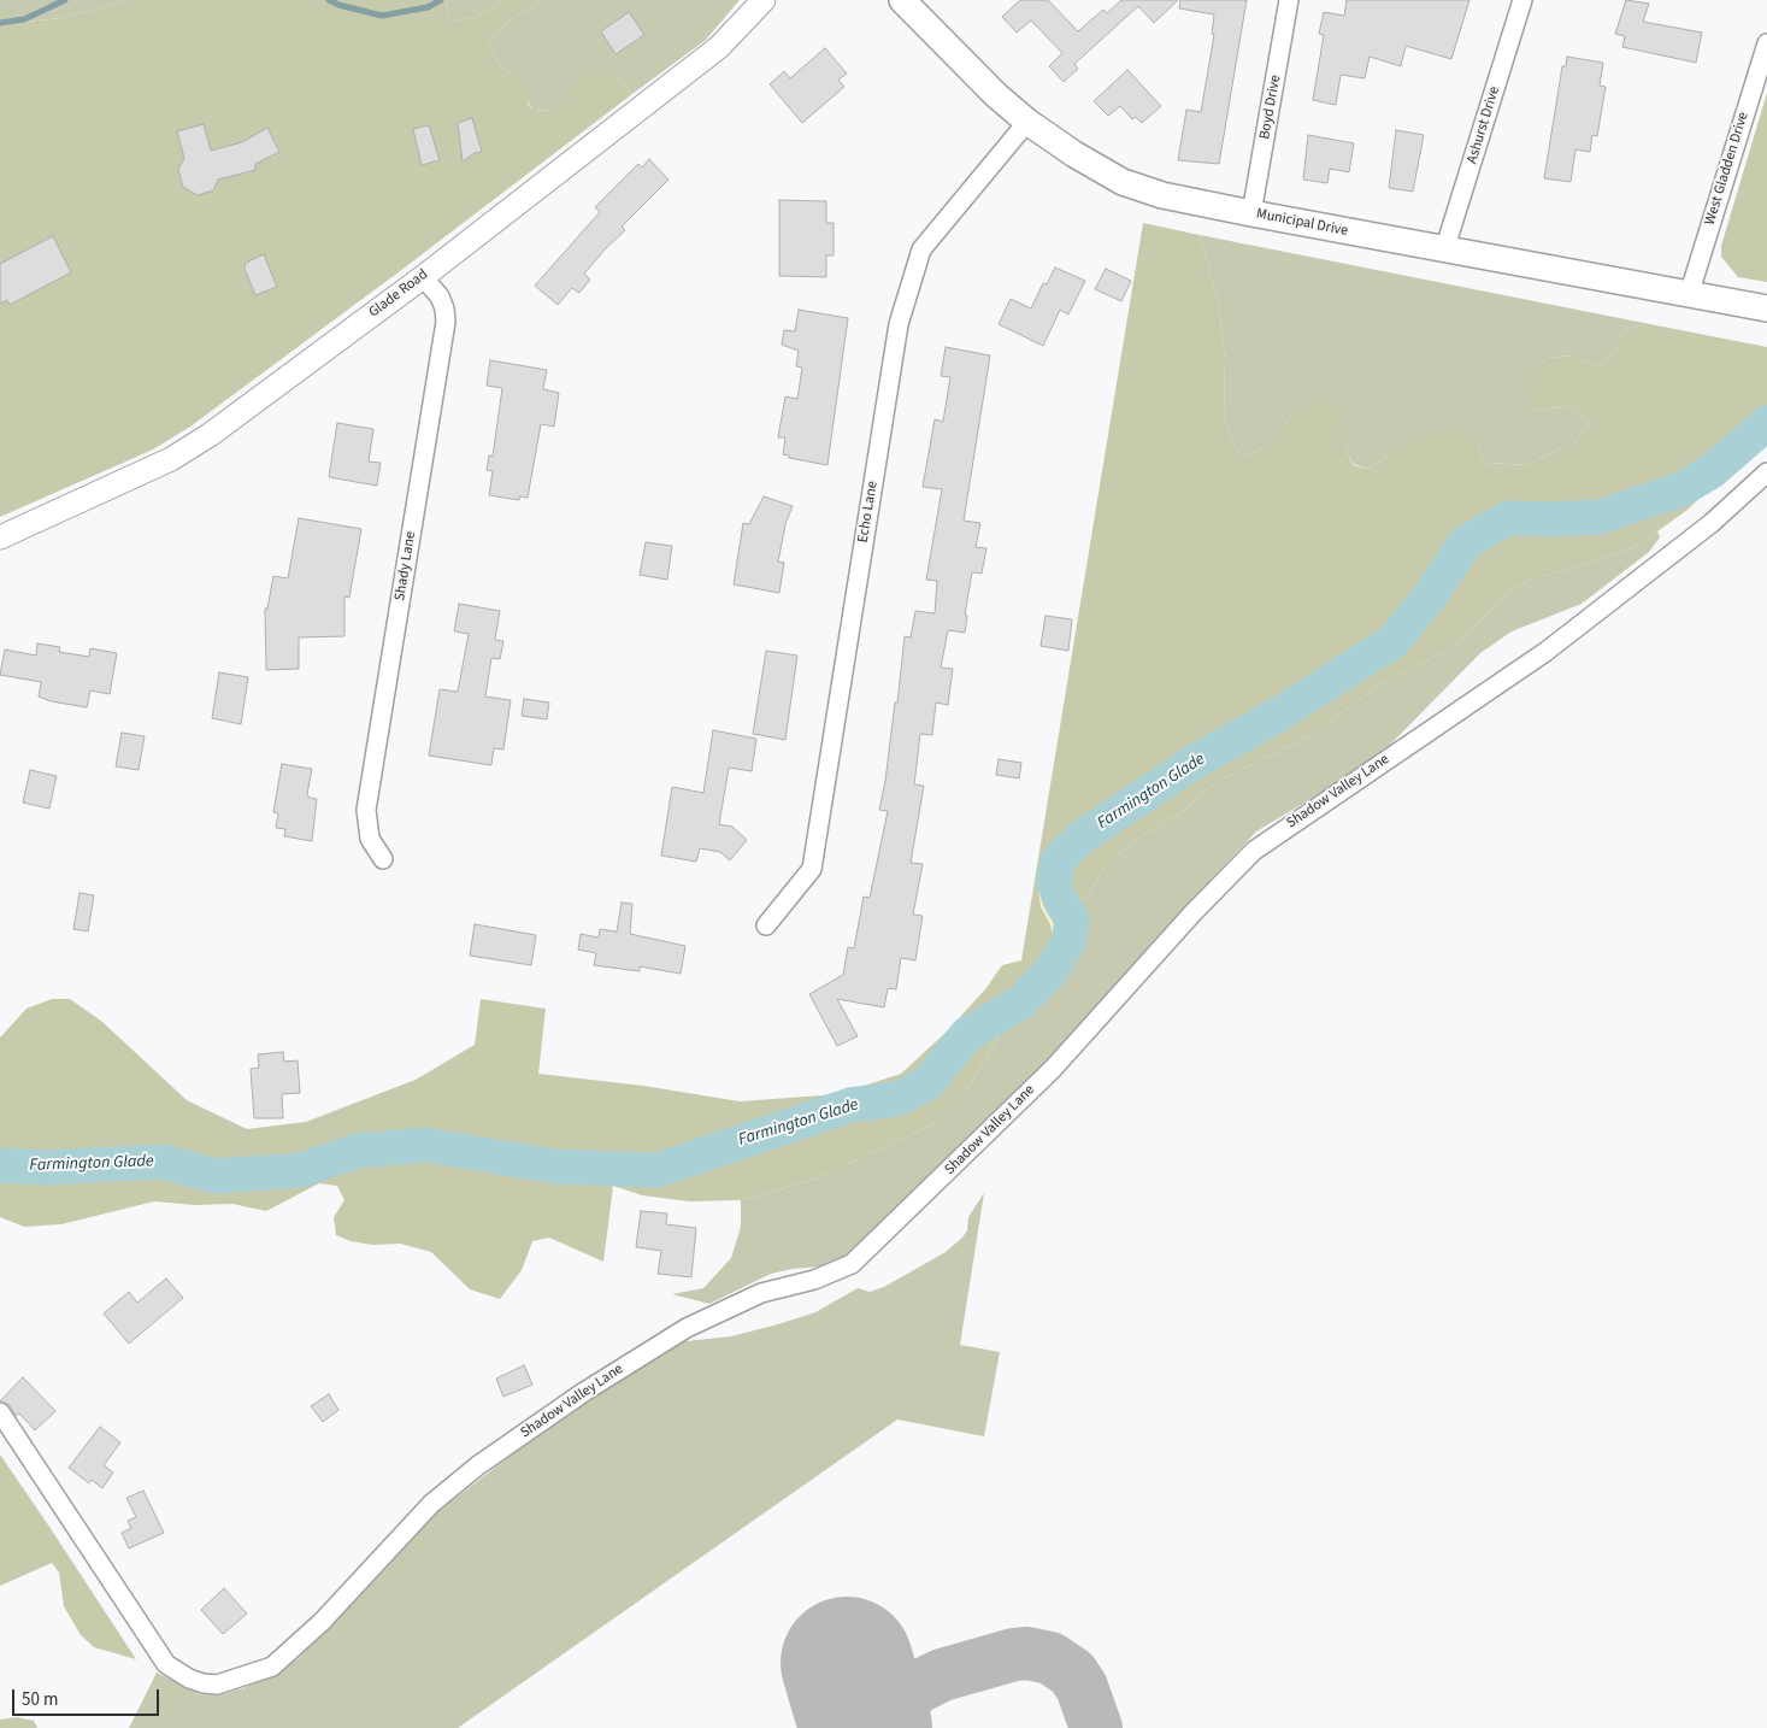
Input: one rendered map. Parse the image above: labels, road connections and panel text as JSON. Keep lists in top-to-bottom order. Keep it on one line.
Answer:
{"streets":{"main road":["Municipal Drive"],"street":["Boyd Drive","Ashurst Drive","West Gladden Drive","Glade Road","Echo Lane","Shady Lane","Shadow Valley Lane"]},"crossings":[["Boyd Drive","Municipal Drive"],["Ashurst Drive","Municipal Drive"],["West Gladden Drive","Municipal Drive"],["Municipal Drive","Echo Lane"],["Glade Road","Shady Lane"]],"water":["Farmington Glade"],"scale_bar":"50 m"}
